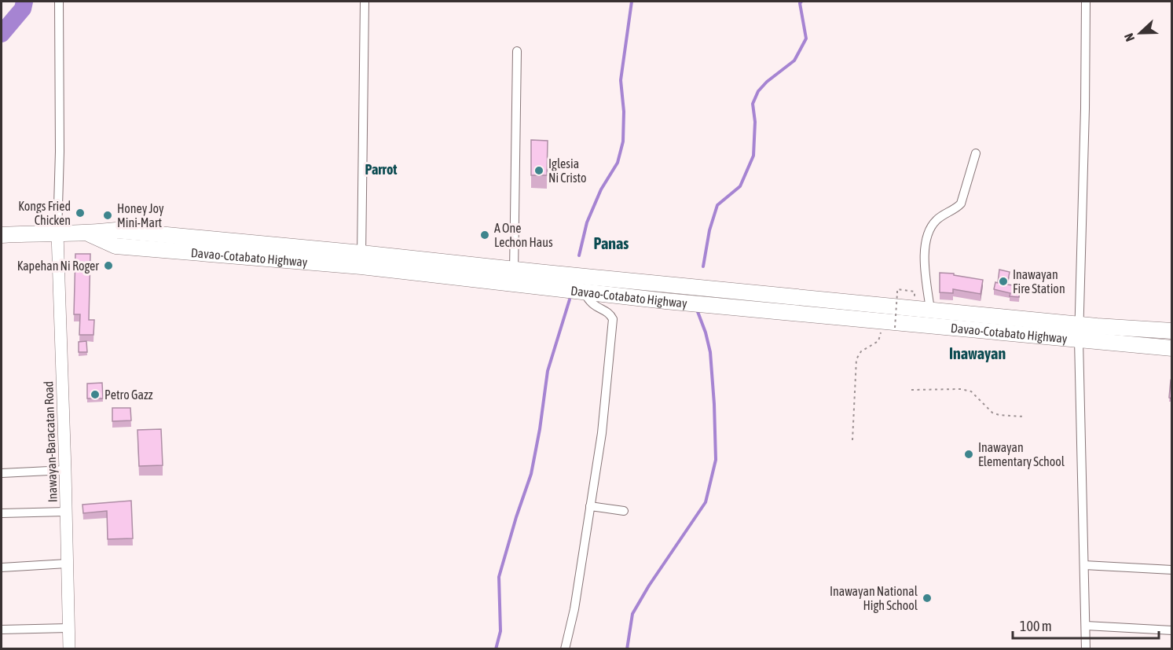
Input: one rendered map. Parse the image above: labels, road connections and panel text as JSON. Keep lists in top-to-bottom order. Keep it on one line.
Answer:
{"streets":{"highway":["Davao-Cotabato Highway"],"main road":["Inawayan-Baracatan Road"]},"crossings":[["Davao-Cotabato Highway","Inawayan-Baracatan Road"]],"districts":["Parrot","Panas","Inawayan"],"places":["Iglesia Ni Cristo","Kongs Fried Chicken","Honey Joy Mini-Mart","A One Lechon Haus","Kapehan Ni Roger","Inawayan Fire Station","Petro Gazz","Inawayan Elementary School","Inawayan National High School"],"scale_bar":"100 m","north":"left"}
